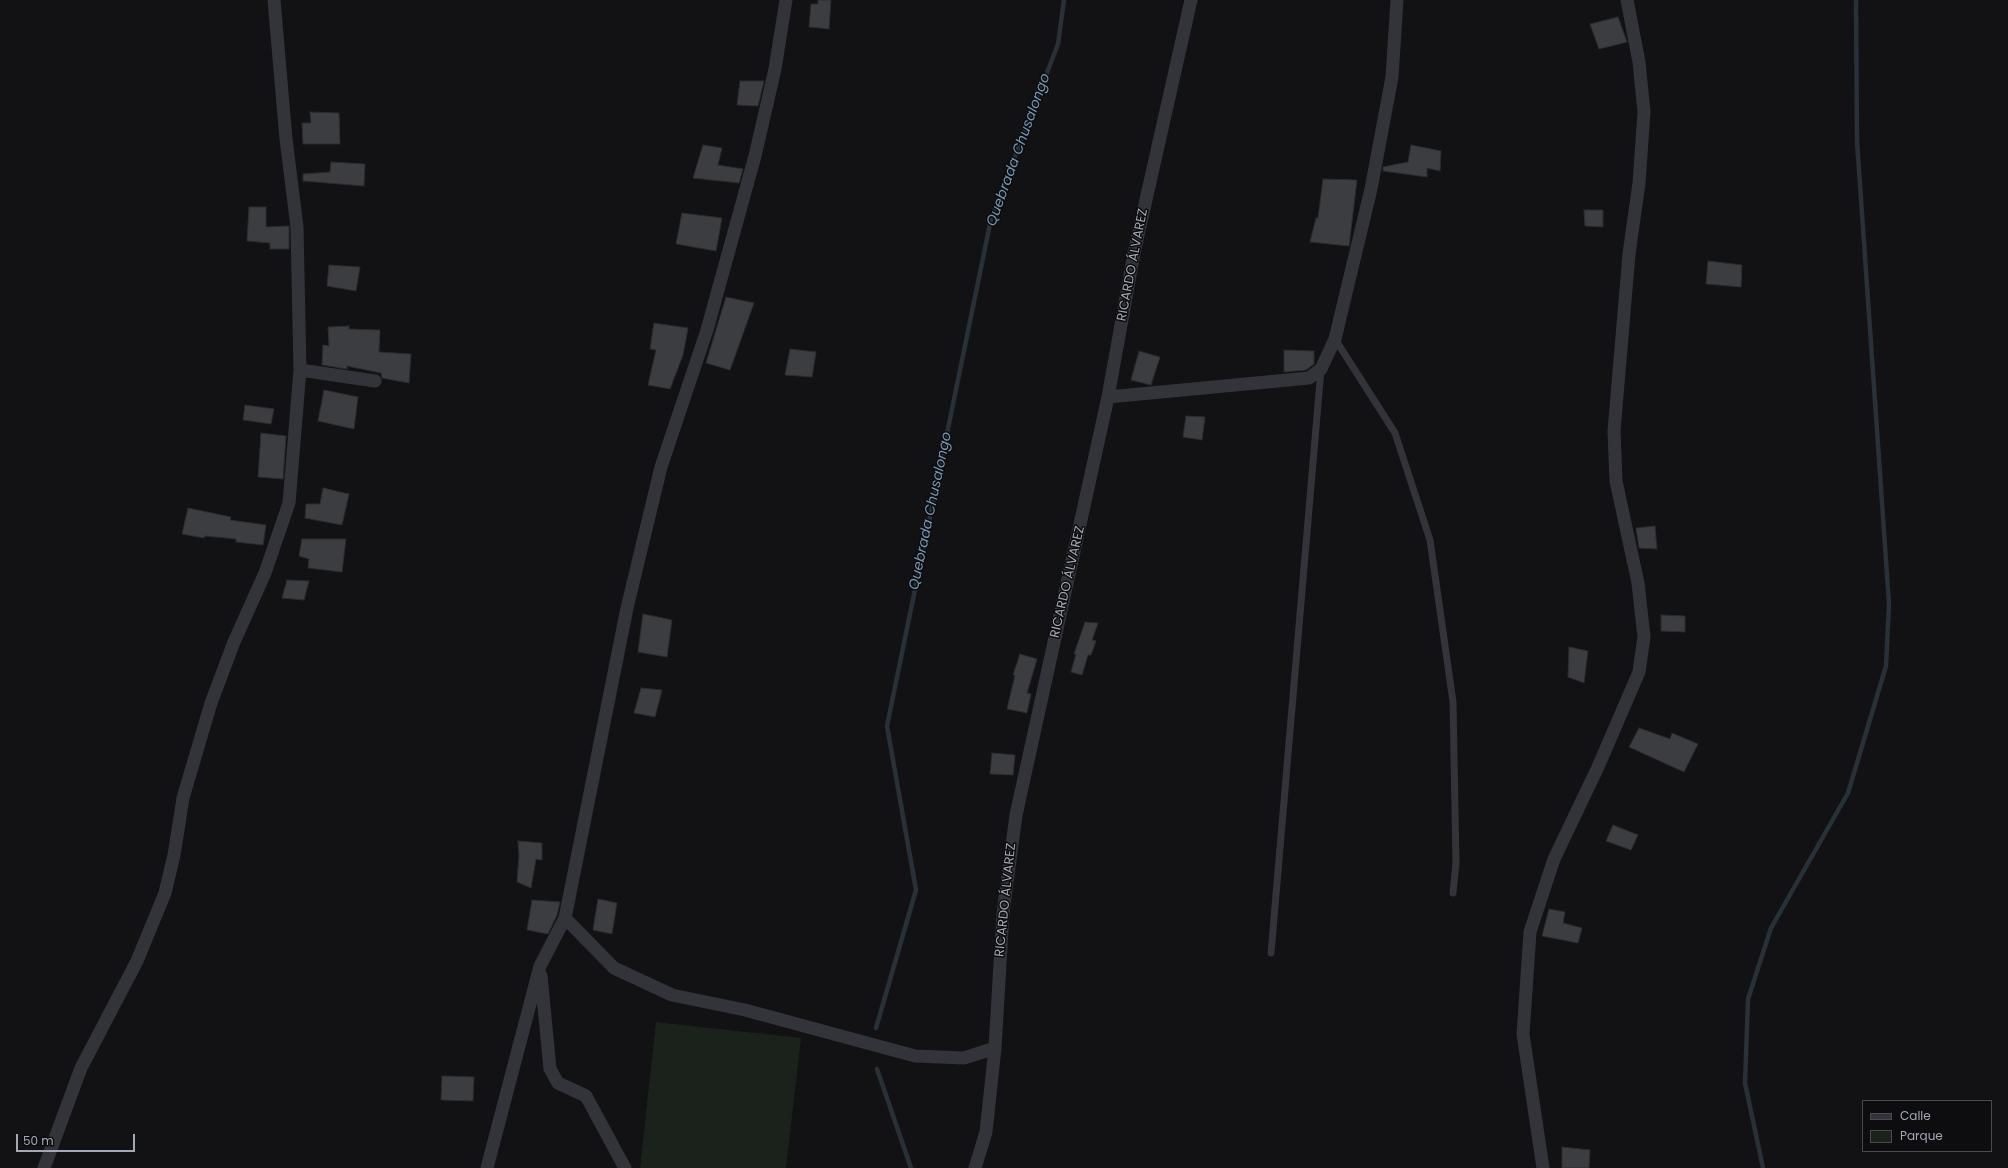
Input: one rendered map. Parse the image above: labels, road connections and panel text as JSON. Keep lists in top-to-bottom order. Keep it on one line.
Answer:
{"streets":{"street":["RICARDO ÁLVAREZ"]},"water":["Quebrada Chusalongo"],"legend":["Calle","Parque"],"scale_bar":"50 m"}
